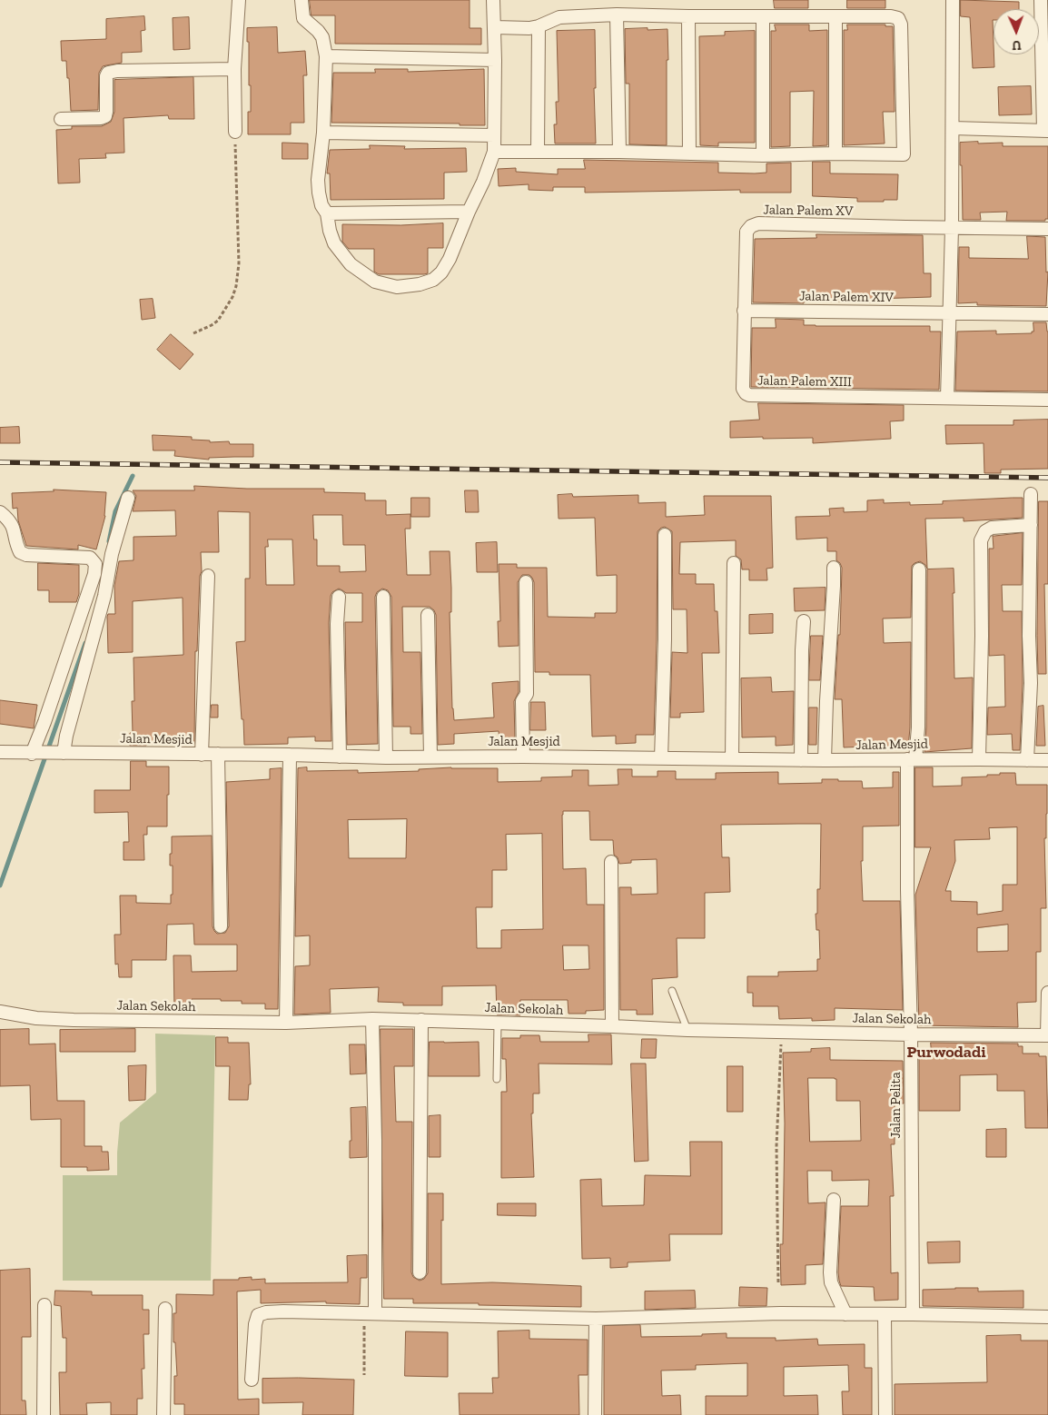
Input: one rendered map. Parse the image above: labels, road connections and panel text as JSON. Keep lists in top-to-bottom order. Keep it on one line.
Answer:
{"streets":{"street":["Jalan Palem XV","Jalan Palem XIV","Jalan Palem XIII","Jalan Mesjid","Jalan Sekolah","Jalan Pelita"]},"crossings":[["Jalan Palem XV","Jalan Palem XIV"],["Jalan Palem XV","Jalan Palem XIII"],["Jalan Palem XIV","Jalan Palem XIII"],["Jalan Mesjid","Jalan Pelita"],["Jalan Sekolah","Jalan Pelita"]],"districts":["Purwodadi"],"north":"bottom"}
